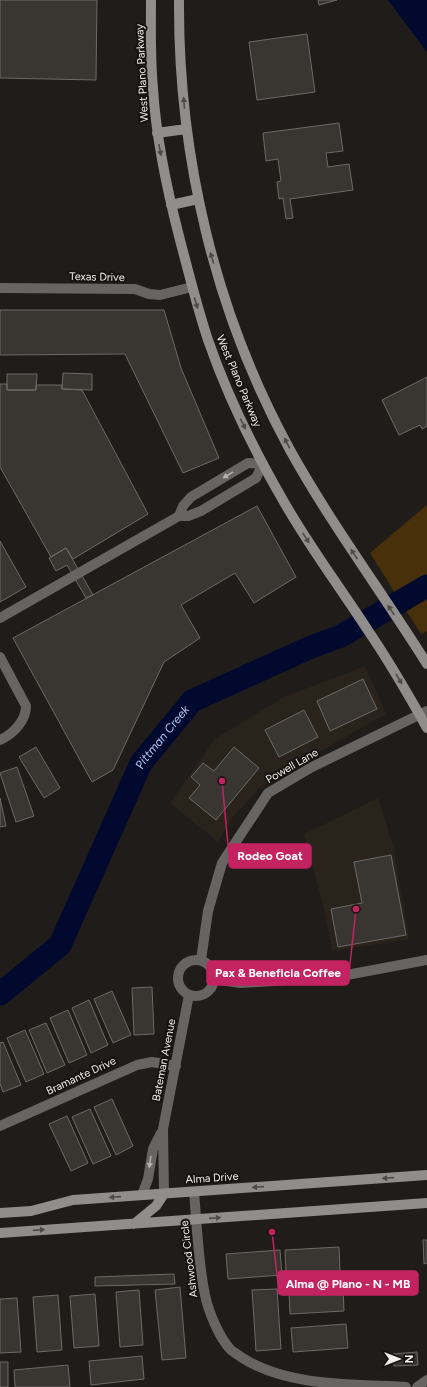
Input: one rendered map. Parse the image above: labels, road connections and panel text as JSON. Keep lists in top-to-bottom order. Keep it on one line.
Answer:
{"streets":{"main road":["West Plano Parkway","Alma Drive"],"street":["Texas Drive","Powell Lane","Bateman Avenue","Bramante Drive","Ashwood Circle"]},"crossings":[["West Plano Parkway","Texas Drive"],["West Plano Parkway","Powell Lane"],["Powell Lane","Bateman Avenue"],["Bateman Avenue","Bramante Drive"],["Bateman Avenue","Alma Drive"],["Alma Drive","Ashwood Circle"]],"water":["Pittman Creek"],"places":["Rodeo Goat","Pax & Beneficia Coffee","Alma @ Plano - N - MB"],"north":"right"}
